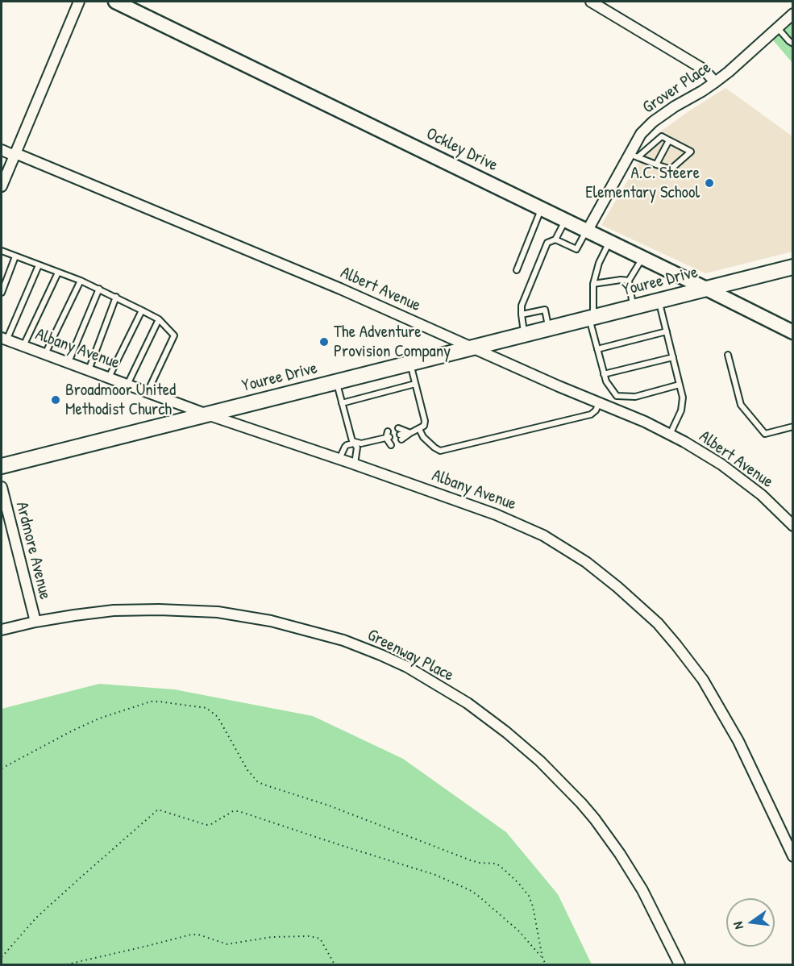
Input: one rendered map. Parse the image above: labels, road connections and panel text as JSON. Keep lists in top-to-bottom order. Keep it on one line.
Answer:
{"streets":{"main road":["Youree Drive"],"street":["Grover Place","Ockley Drive","Albert Avenue","Albany Avenue","Ardmore Avenue","Greenway Place"]},"crossings":[["Grover Place","Ockley Drive"],["Ockley Drive","Youree Drive"],["Youree Drive","Albert Avenue"],["Youree Drive","Albany Avenue"],["Ardmore Avenue","Greenway Place"]],"places":["A.C. Steere Elementary School","The Adventure Provision Company","Broadmoor United Methodist Church"],"north":"left"}
